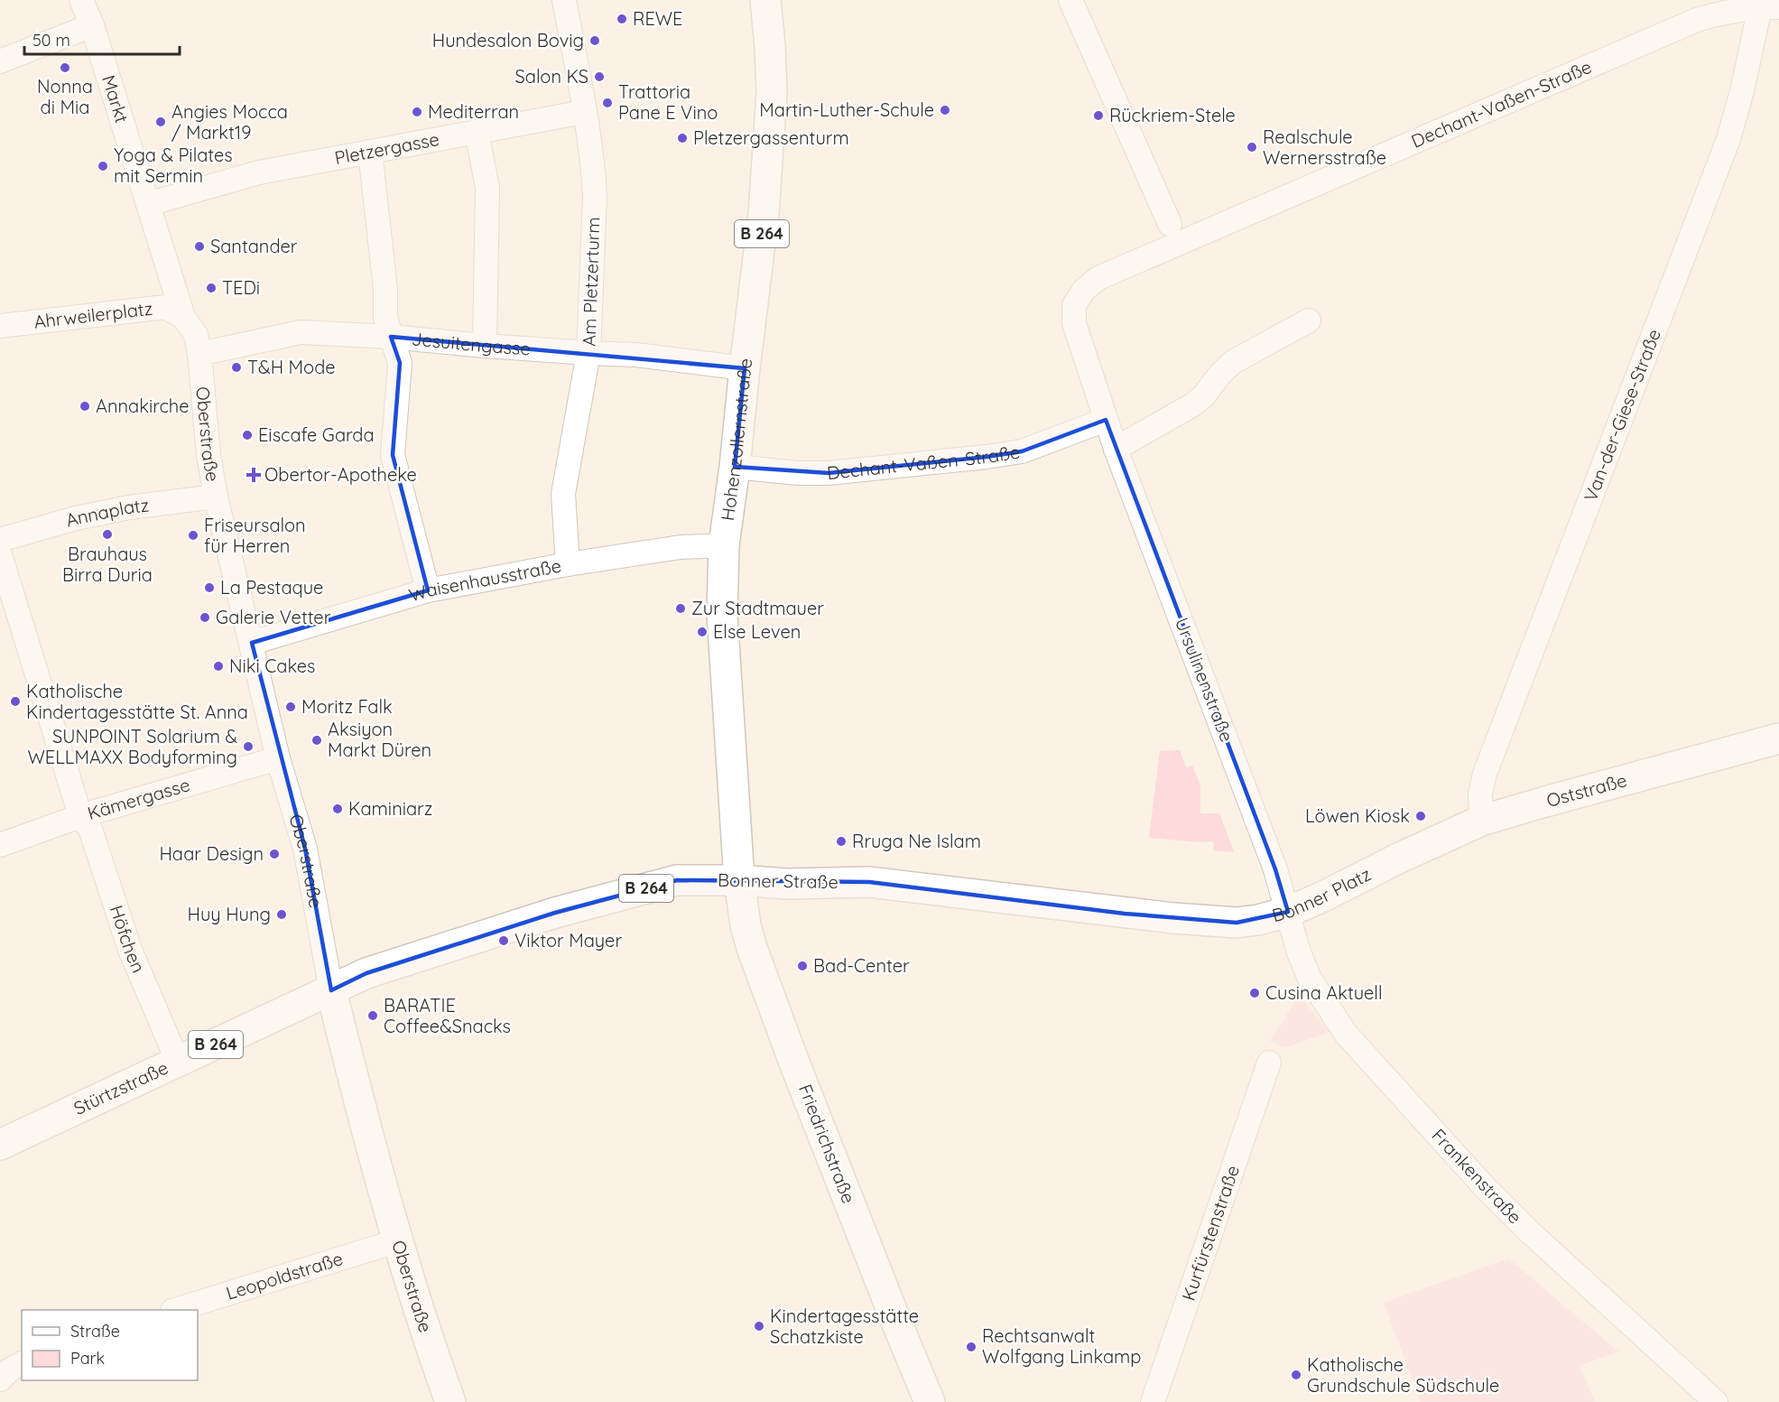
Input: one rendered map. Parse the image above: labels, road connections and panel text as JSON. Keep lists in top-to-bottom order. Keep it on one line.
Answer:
{"streets":{"main road":["B 264","Oberstraße","Hohenzollernstraße","Oststraße","Bonner Straße","Bonner Platz","Stürtzstraße","Friedrichstraße"],"street":["Markt","Dechant-Vaßen-Straße","Pletzergasse","Am Pletzerturm","Ahrweilerplatz","Jesuitengasse","Van-der-Giese-Straße","Annaplatz","Waisenhausstraße","Ursulinenstraße","Kämergasse","Höfchen","Frankenstraße","Kurfürstenstraße","Leopoldstraße"]},"crossings":[["Markt","Pletzergasse"],["Markt","Ahrweilerplatz"],["Markt","Oberstraße"],["Dechant-Vaßen-Straße","Van-der-Giese-Straße"],["Dechant-Vaßen-Straße","Hohenzollernstraße"],["Dechant-Vaßen-Straße","Ursulinenstraße"],["Pletzergasse","Am Pletzerturm"],["Am Pletzerturm","Jesuitengasse"],["Am Pletzerturm","Waisenhausstraße"],["Ahrweilerplatz","Oberstraße"],["Jesuitengasse","Oberstraße"],["Jesuitengasse","Hohenzollernstraße"],["Van-der-Giese-Straße","Oststraße"],["Oberstraße","Annaplatz"],["Oberstraße","Waisenhausstraße"],["Oberstraße","Kämergasse"],["Oberstraße","Bonner Straße"],["Oberstraße","Stürtzstraße"],["Oberstraße","Leopoldstraße"],["Hohenzollernstraße","Waisenhausstraße"],["Hohenzollernstraße","Bonner Straße"],["Hohenzollernstraße","Friedrichstraße"],["Ursulinenstraße","Bonner Platz"],["Ursulinenstraße","Frankenstraße"],["Oststraße","Bonner Platz"],["Kämergasse","Höfchen"],["Bonner Straße","Bonner Platz"],["Bonner Straße","Stürtzstraße"],["Bonner Straße","Friedrichstraße"],["Bonner Platz","Frankenstraße"],["Höfchen","Stürtzstraße"]],"places":{"other":["REWE","Hundesalon Bovig","Nonna di Mia","Salon KS","Trattoria Pane E Vino","Martin-Luther-Schule","Mediterran","Rückriem-Stele","Angies Mocca / Markt19","Pletzergassenturm","Realschule Wernersstraße","Yoga & Pilates mit Sermin","Santander","TEDi","T&H Mode","Annakirche","Eiscafe Garda","Brauhaus Birra Duria","Friseursalon für Herren","La Pestaque","Zur Stadtmauer","Galerie Vetter","Else Leven","Niki Cakes","Katholische Kindertagesstätte St. Anna","Moritz Falk","Aksiyon Markt Düren","SUNPOINT Solarium & WELLMAXX Bodyforming","Kaminiarz","Löwen Kiosk","Rruga Ne Islam","Haar Design","Huy Hung","Viktor Mayer","Bad-Center","Cusina Aktuell","BARATIE Coffee&Snacks","Kindertagesstätte Schatzkiste","Rechtsanwalt Wolfgang Linkamp","Katholische Grundschule Südschule"],"health":["Obertor-Apotheke"]},"legend":["Straße","Park"],"scale_bar":"50 m"}
